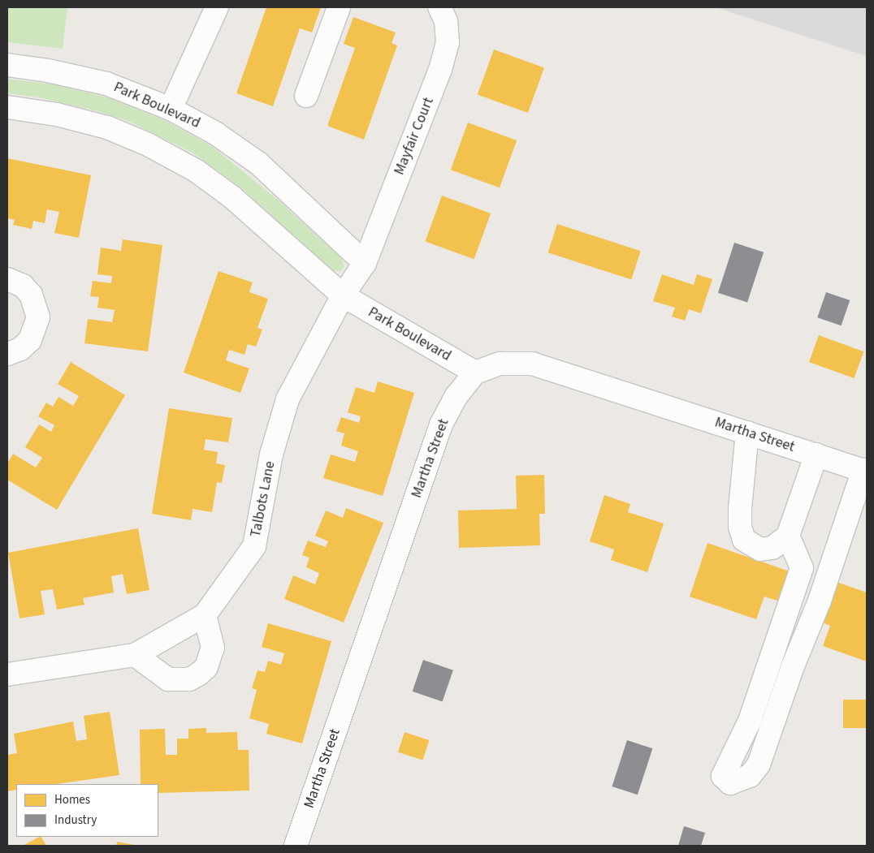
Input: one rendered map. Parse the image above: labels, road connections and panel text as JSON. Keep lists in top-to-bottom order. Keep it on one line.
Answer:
{"streets":{"street":["Park Boulevard","Mayfair Court","Martha Street","Talbots Lane"]},"crossings":[["Park Boulevard","Mayfair Court"],["Park Boulevard","Martha Street"],["Park Boulevard","Talbots Lane"]],"legend":["Homes","Industry"]}
